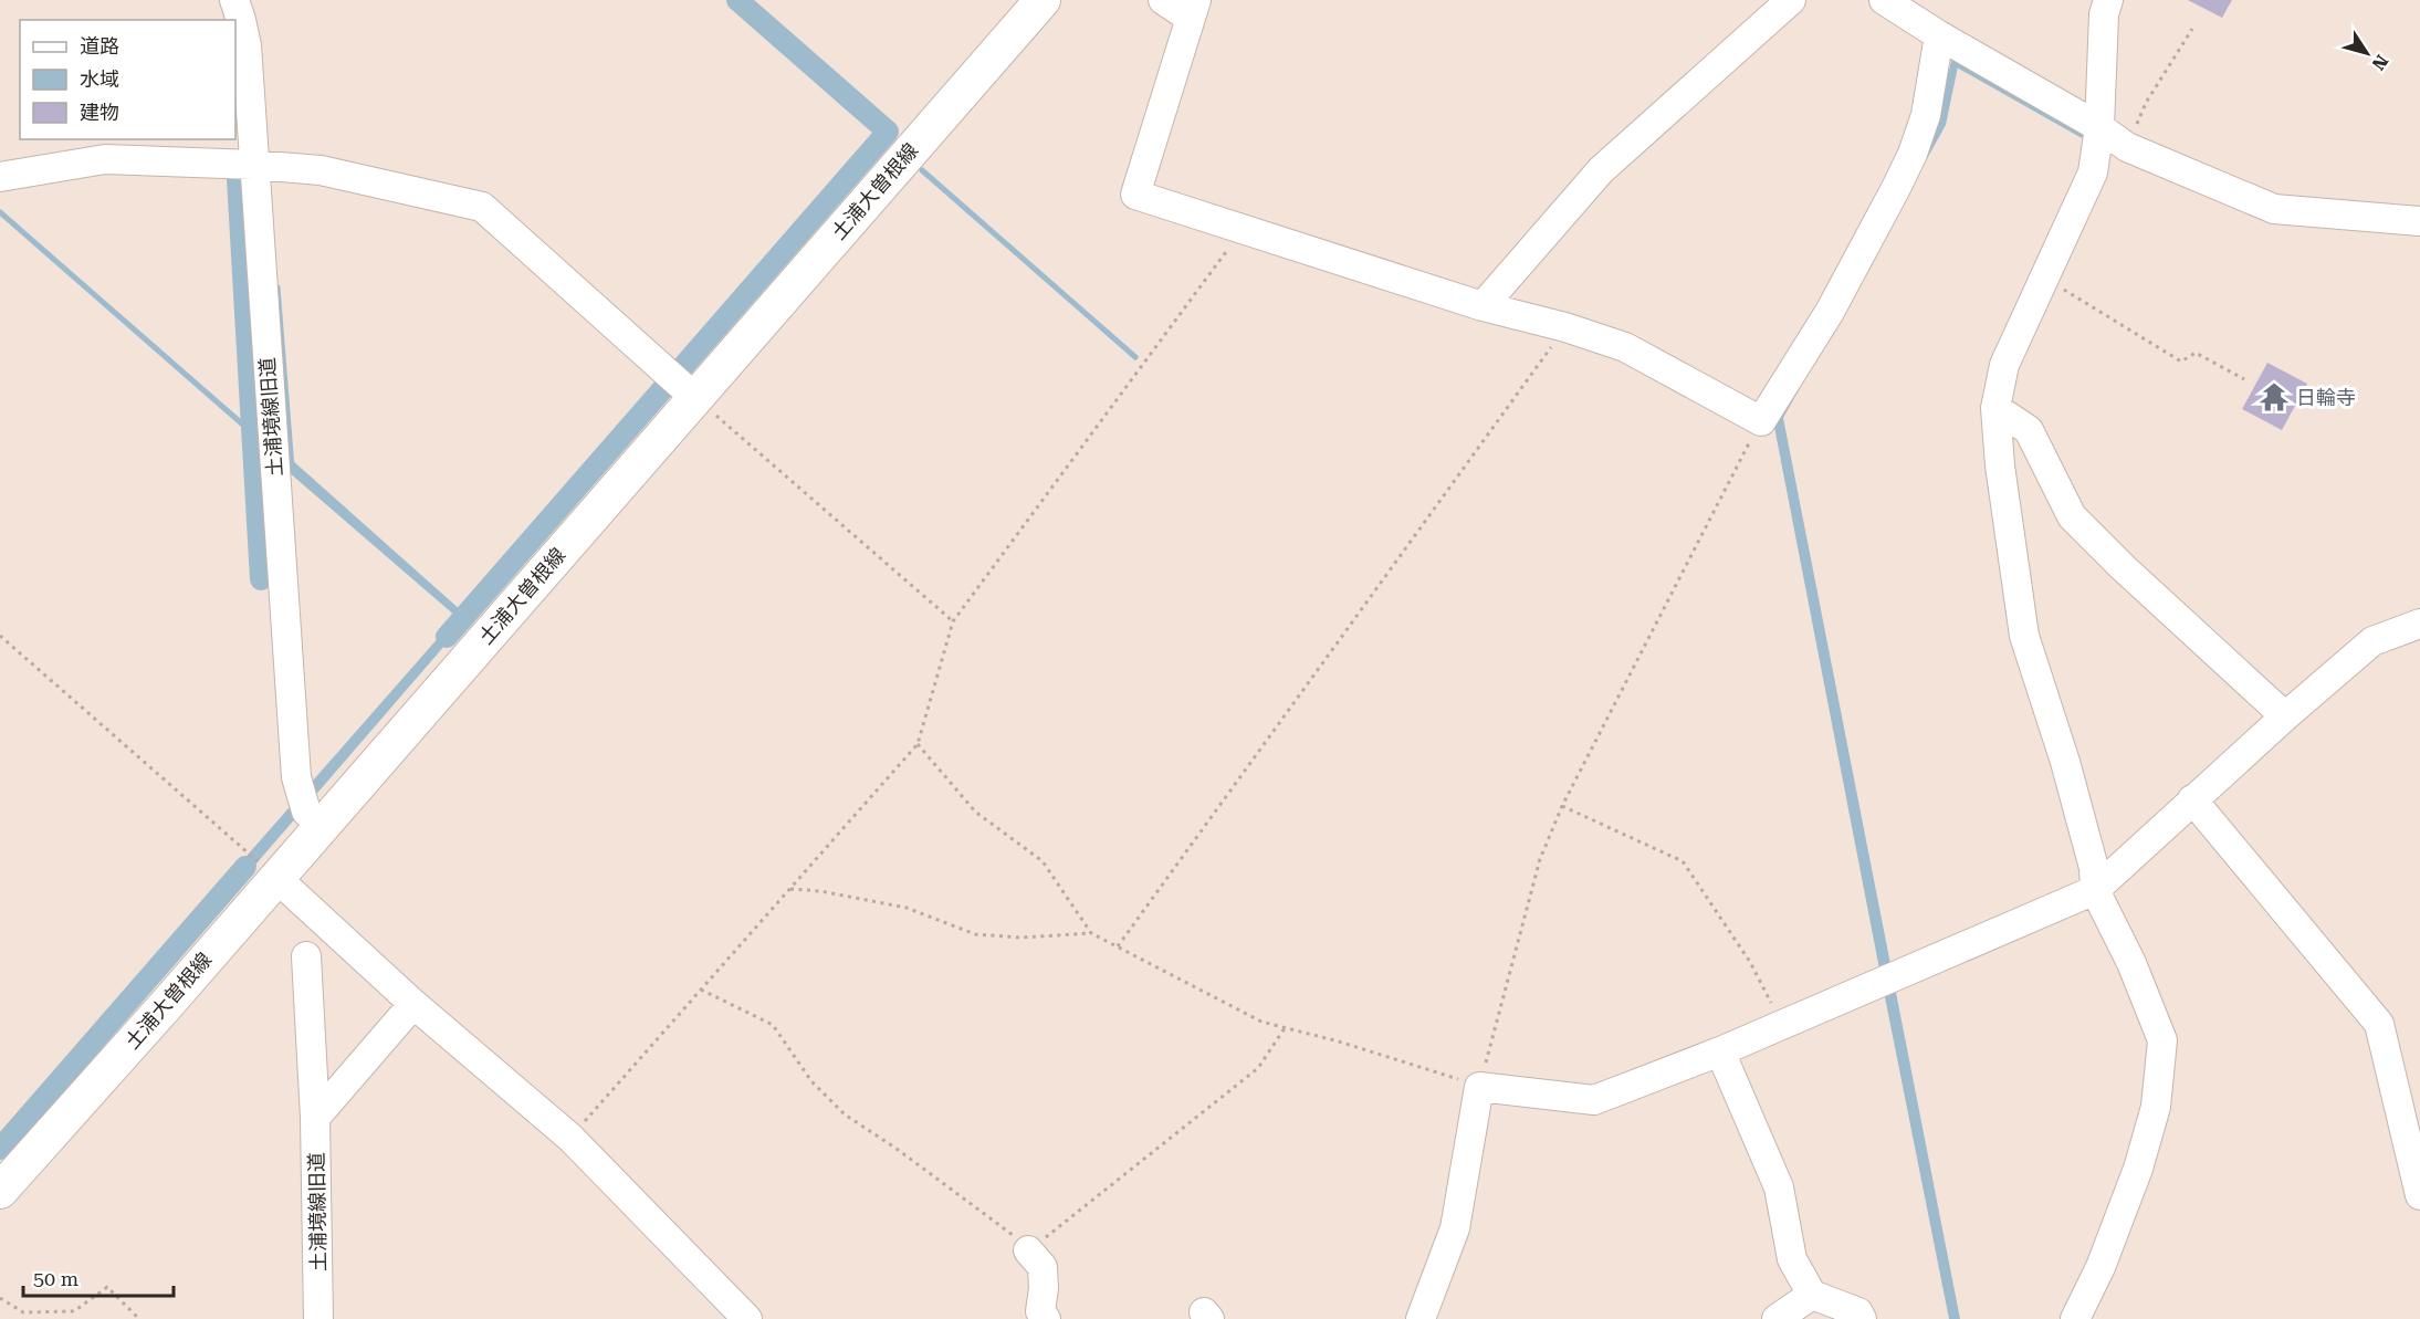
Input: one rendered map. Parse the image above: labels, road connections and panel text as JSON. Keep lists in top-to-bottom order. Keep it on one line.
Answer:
{"streets":{"main road":["土浦大曽根線"],"street":["土浦境線旧道"]},"crossings":[["土浦大曽根線","土浦境線旧道"]],"places":{"temple":["日輪寺"]},"legend":["道路","水域","建物"],"scale_bar":"50 m","north":"bottom right"}
